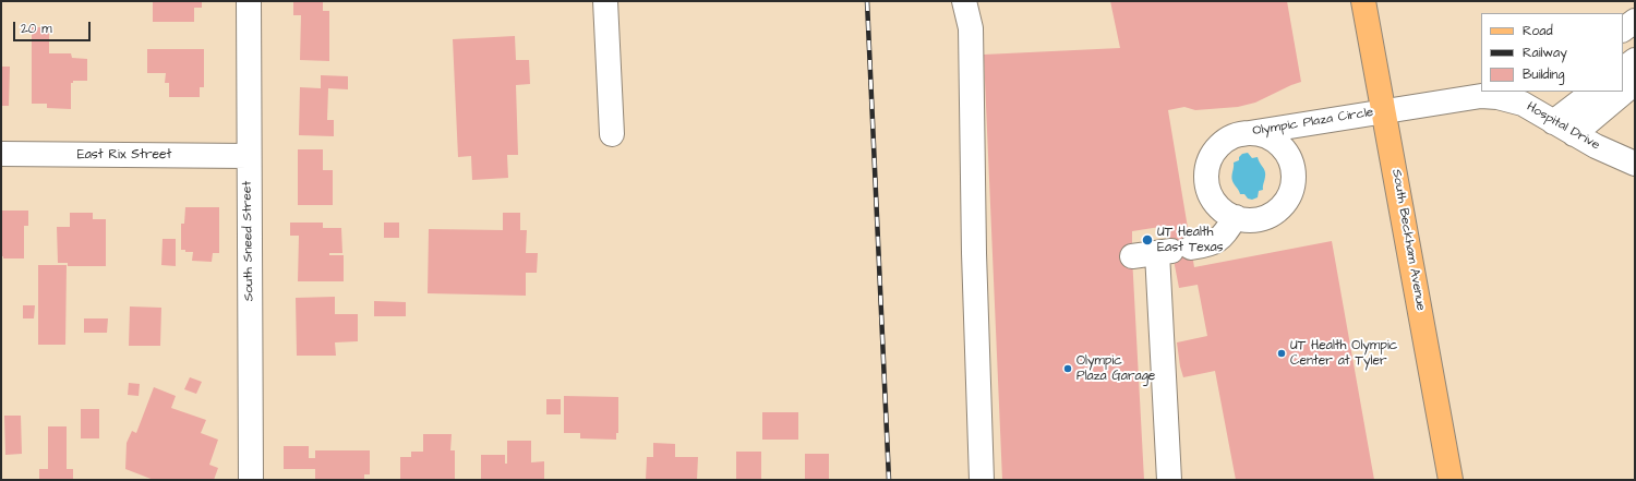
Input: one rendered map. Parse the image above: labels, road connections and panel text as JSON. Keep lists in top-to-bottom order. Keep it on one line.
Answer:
{"streets":{"main road":["South Beckham Avenue"],"street":["Olympic Plaza Circle","Hospital Drive","East Rix Street","South Sneed Street"]},"crossings":[["Olympic Plaza Circle","Hospital Drive"],["Olympic Plaza Circle","South Beckham Avenue"],["Hospital Drive","South Beckham Avenue"],["East Rix Street","South Sneed Street"]],"places":["UT Health East Texas","UT Health Olympic Center at Tyler","Olympic Plaza Garage"],"legend":["Road","Railway","Building"],"scale_bar":"20 m"}
